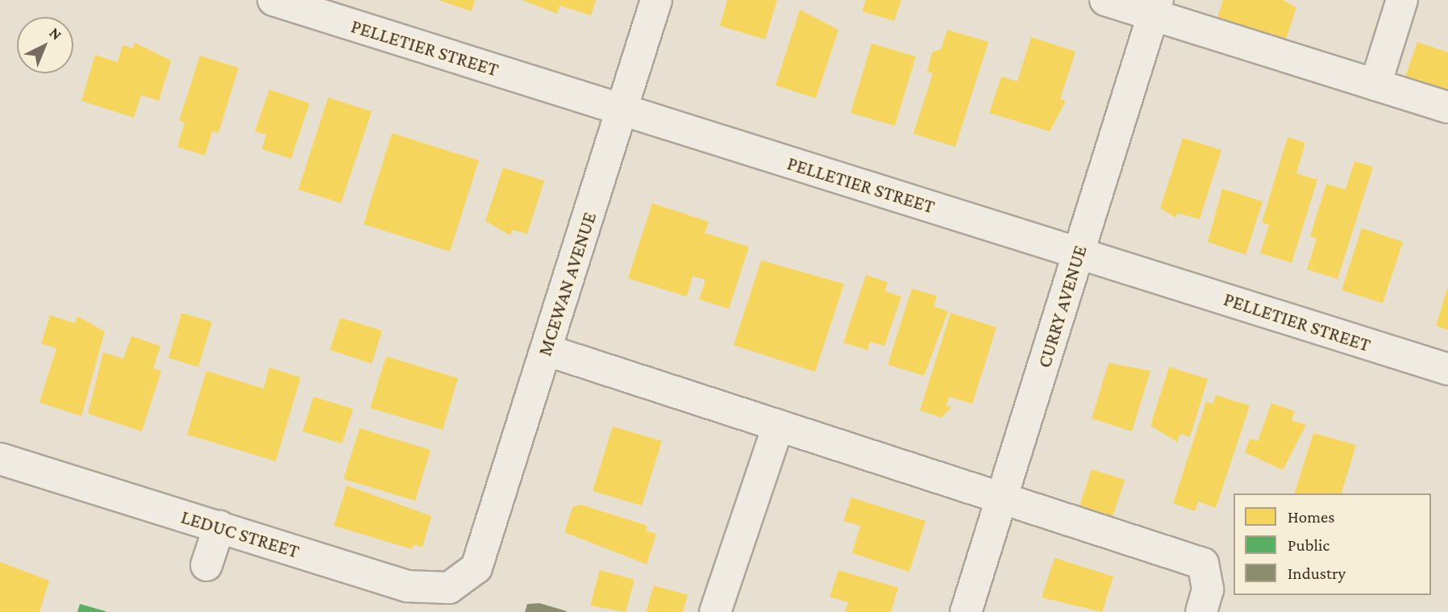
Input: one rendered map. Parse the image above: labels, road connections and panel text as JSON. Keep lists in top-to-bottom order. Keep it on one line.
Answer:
{"streets":{"street":["PELLETIER STREET","MCEWAN AVENUE","CURRY AVENUE","LEDUC STREET"]},"crossings":[["PELLETIER STREET","MCEWAN AVENUE"],["PELLETIER STREET","CURRY AVENUE"],["MCEWAN AVENUE","LEDUC STREET"]],"legend":["Homes","Public","Industry"],"north":"top right"}
